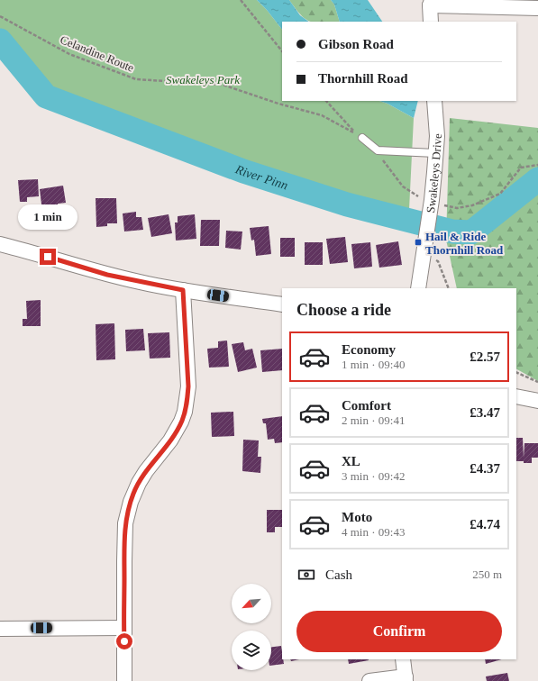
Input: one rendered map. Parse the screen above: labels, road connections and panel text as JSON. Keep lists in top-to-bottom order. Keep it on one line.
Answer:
{"streets":{"street":["Swakeleys Drive"],"path":["Celandine Route"]},"water":["River Pinn"],"parks":["Swakeleys Park"],"places":{"transit":["Hail & Ride Thornhill Road"]},"north":"bottom left","page":{"banner":["Gibson Road","Thornhill Road"],"bubble":"1 min","heading":"Choose a ride","list":[{"name":"Economy","note":"1 min · 09:40","value":"£2.57"},{"name":"Comfort","note":"2 min · 09:41","value":"£3.47"},{"name":"XL","note":"3 min · 09:42","value":"£4.37"},{"name":"Moto","note":"4 min · 09:43","value":"£4.74"}],"pay":["Cash","250 m"],"buttons":"Confirm"}}
